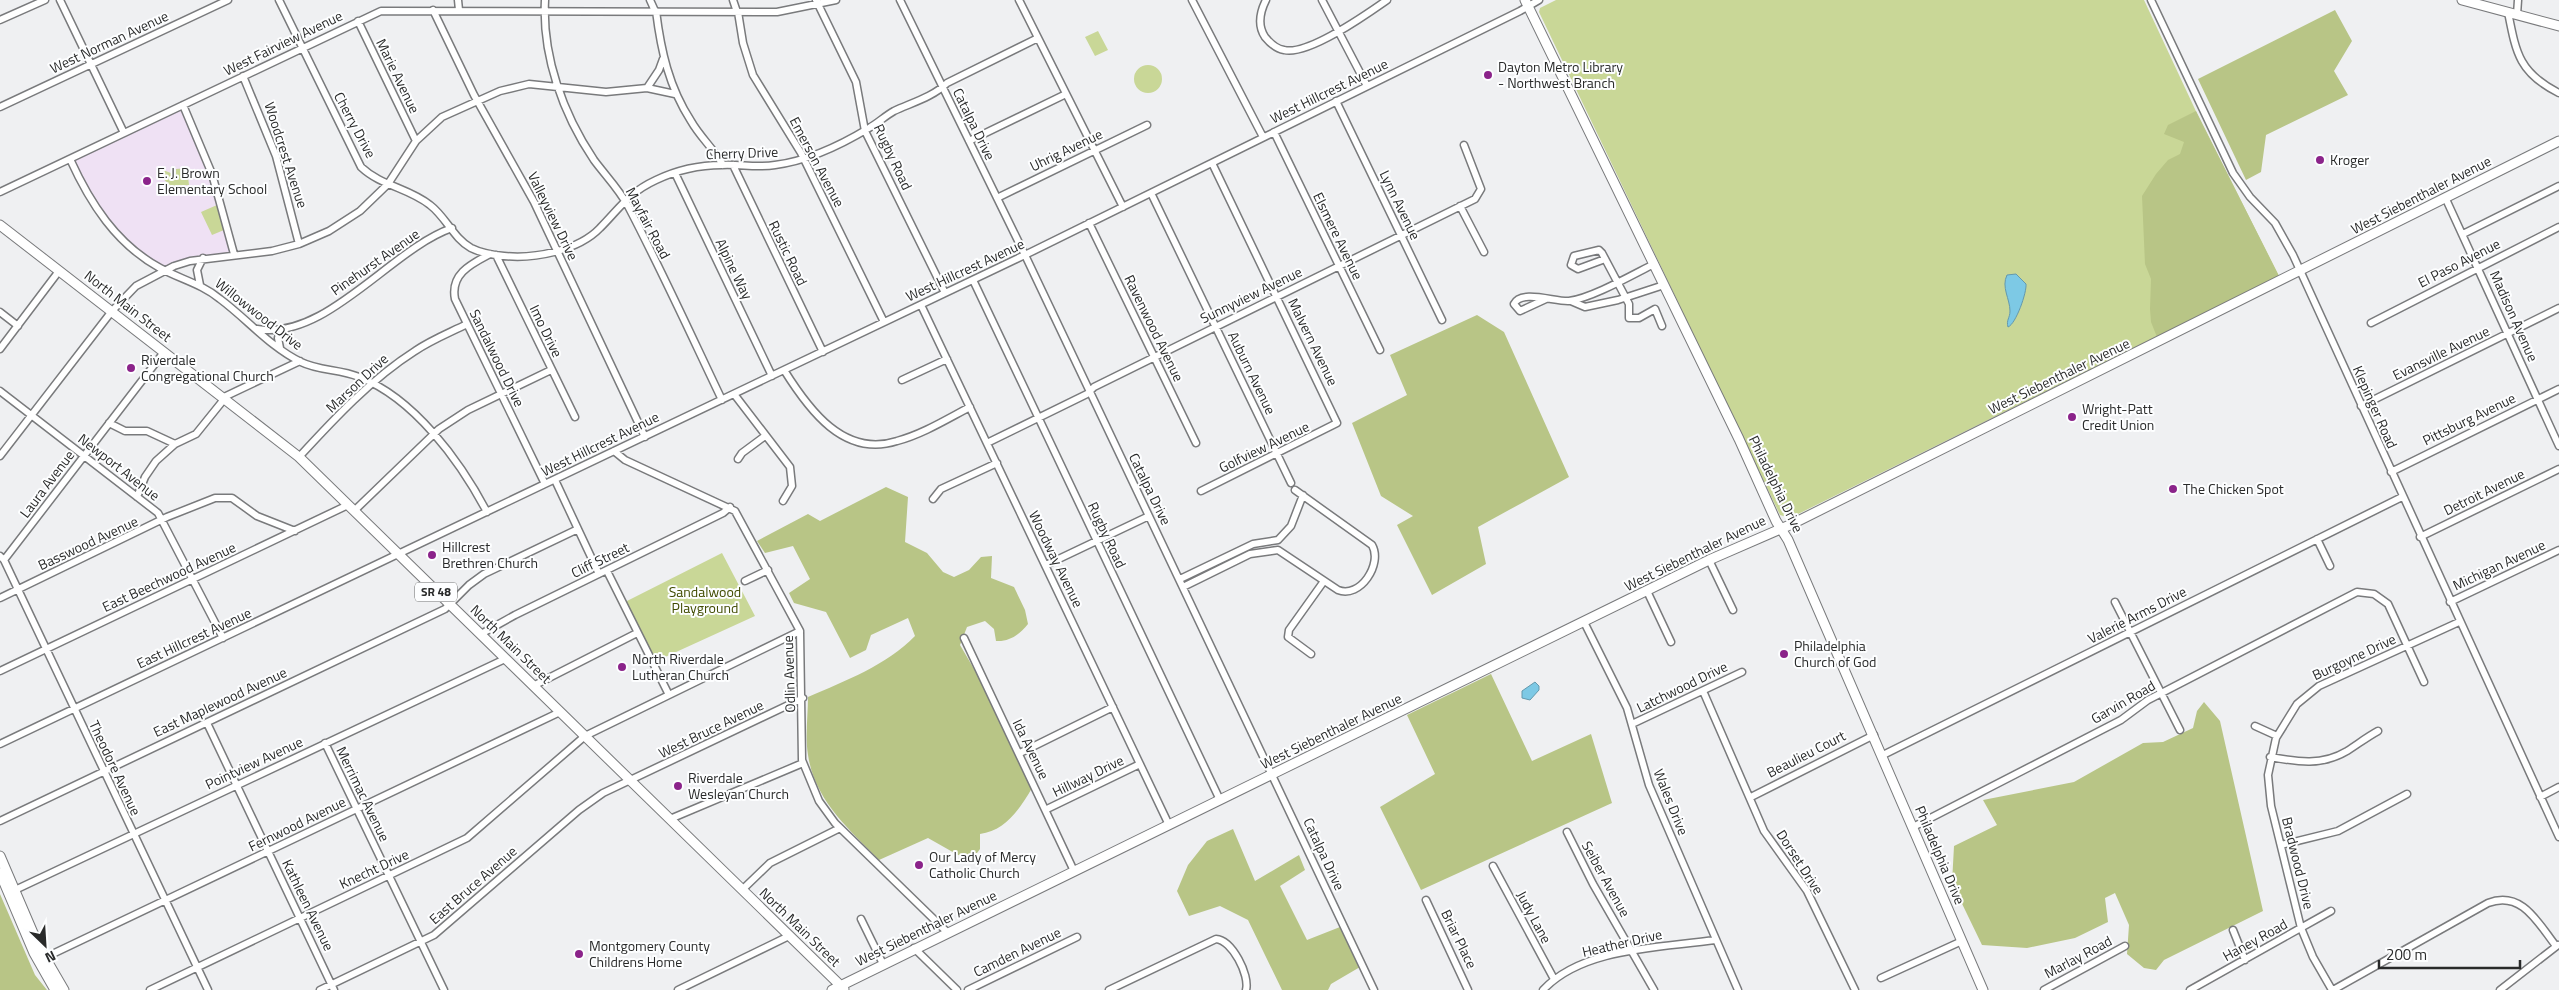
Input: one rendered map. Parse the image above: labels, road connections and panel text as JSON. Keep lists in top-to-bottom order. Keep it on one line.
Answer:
{"streets":{"main road":["West Siebenthaler Avenue","North Main Street","Philadelphia Drive","SR 48"],"street":["West Norman Avenue","West Fairview Avenue","Marie Avenue","West Hillcrest Avenue","Catalpa Drive","Cherry Drive","Uhrig Avenue","Woodcrest Avenue","Rugby Road","Emerson Avenue","Lynn Avenue","Valleyview Drive","Mayfair Road","Elsmere Avenue","Rustic Road","Pinehurst Avenue","El Paso Avenue","Alpine Way","Sunnyview Avenue","Willowwood Drive","Madison Avenue","Ravenwood Avenue","Imo Drive","Malvern Avenue","Evansville Avenue","Sandalwood Drive","Auburn Avenue","Marson Drive","Klepinger Road","Pittsburg Avenue","Golfview Avenue","Newport Avenue","Laura Avenue","Detroit Avenue","Basswood Avenue","Woodway Avenue","Cliff Street","Michigan Avenue","East Beechwood Avenue","Valerie Arms Drive","East Hillcrest Avenue","Burgoyne Drive","Odlin Avenue","Latchwood Drive","East Maplewood Avenue","Garvin Road","West Bruce Avenue","Ida Avenue","Beaulieu Court","Pointview Avenue","Theodore Avenue","Hillway Drive","Merrimac Avenue","Wales Drive","Fernwood Avenue","Dorset Drive","Bradwood Drive","Knecht Drive","Seiber Avenue","East Bruce Avenue","Kathleen Avenue","Judy Lane","Briar Place","Haney Road","Heather Drive","Camden Avenue","Marlay Road"]},"crossings":[["West Fairview Avenue","Marie Avenue"],["West Fairview Avenue","Cherry Drive"],["West Fairview Avenue","Woodcrest Avenue"],["West Fairview Avenue","Rugby Road"],["West Fairview Avenue","Emerson Avenue"],["West Fairview Avenue","Valleyview Drive"],["West Fairview Avenue","Mayfair Road"],["West Fairview Avenue","Willowwood Drive"],["West Hillcrest Avenue","Catalpa Drive"],["West Hillcrest Avenue","Rugby Road"],["West Hillcrest Avenue","Emerson Avenue"],["West Hillcrest Avenue","Lynn Avenue"],["West Hillcrest Avenue","Valleyview Drive"],["West Hillcrest Avenue","Mayfair Road"],["West Hillcrest Avenue","Elsmere Avenue"],["West Hillcrest Avenue","Rustic Road"],["West Hillcrest Avenue","Alpine Way"],["West Hillcrest Avenue","North Main Street"],["West Hillcrest Avenue","Willowwood Drive"],["West Hillcrest Avenue","Ravenwood Avenue"],["West Hillcrest Avenue","Malvern Avenue"],["West Hillcrest Avenue","Sandalwood Drive"],["West Hillcrest Avenue","Auburn Avenue"],["West Hillcrest Avenue","Philadelphia Drive"],["West Hillcrest Avenue","Woodway Avenue"],["West Hillcrest Avenue","East Hillcrest Avenue"],["Catalpa Drive","Cherry Drive"],["Catalpa Drive","Uhrig Avenue"],["Catalpa Drive","West Siebenthaler Avenue"],["Catalpa Drive","Sunnyview Avenue"],["Cherry Drive","Rugby Road"],["Cherry Drive","Emerson Avenue"],["Cherry Drive","Valleyview Drive"],["Cherry Drive","Mayfair Road"],["Cherry Drive","Rustic Road"],["Cherry Drive","Pinehurst Avenue"],["Cherry Drive","Alpine Way"],["Cherry Drive","Imo Drive"],["Cherry Drive","Sandalwood Drive"],["Rugby Road","West Siebenthaler Avenue"],["Rugby Road","Sunnyview Avenue"],["West Siebenthaler Avenue","North Main Street"],["West Siebenthaler Avenue","Madison Avenue"],["West Siebenthaler Avenue","Klepinger Road"],["West Siebenthaler Avenue","Philadelphia Drive"],["West Siebenthaler Avenue","Woodway Avenue"],["West Siebenthaler Avenue","Odlin Avenue"],["West Siebenthaler Avenue","Ida Avenue"],["West Siebenthaler Avenue","Wales Drive"],["Lynn Avenue","Sunnyview Avenue"],["Elsmere Avenue","Sunnyview Avenue"],["El Paso Avenue","Madison Avenue"],["Sunnyview Avenue","Ravenwood Avenue"],["Sunnyview Avenue","Malvern Avenue"],["Sunnyview Avenue","Auburn Avenue"],["Sunnyview Avenue","Woodway Avenue"],["North Main Street","Marson Drive"],["North Main Street","Laura Avenue"],["North Main Street","Cliff Street"],["North Main Street","East Beechwood Avenue"],["North Main Street","East Hillcrest Avenue"],["North Main Street","East Maplewood Avenue"],["North Main Street","West Bruce Avenue"],["North Main Street","Pointview Avenue"],["North Main Street","Fernwood Avenue"],["North Main Street","Knecht Drive"],["North Main Street","East Bruce Avenue"],["Willowwood Drive","Marson Drive"],["Willowwood Drive","East Beechwood Avenue"],["Madison Avenue","Evansville Avenue"],["Madison Avenue","Pittsburg Avenue"],["Imo Drive","Sandalwood Drive"],["Imo Drive","East Beechwood Avenue"],["Malvern Avenue","Golfview Avenue"],["Evansville Avenue","Klepinger Road"],["Sandalwood Drive","Marson Drive"],["Sandalwood Drive","East Beechwood Avenue"],["Auburn Avenue","Golfview Avenue"],["Klepinger Road","Pittsburg Avenue"],["Klepinger Road","Detroit Avenue"],["Klepinger Road","Michigan Avenue"],["Klepinger Road","Valerie Arms Drive"],["Klepinger Road","Burgoyne Drive"],["Newport Avenue","Laura Avenue"],["Newport Avenue","Basswood Avenue"],["Newport Avenue","East Beechwood Avenue"],["Newport Avenue","East Hillcrest Avenue"],["Laura Avenue","Theodore Avenue"],["Philadelphia Drive","Valerie Arms Drive"],["Philadelphia Drive","Garvin Road"],["Philadelphia Drive","Beaulieu Court"],["Basswood Avenue","East Beechwood Avenue"],["Basswood Avenue","Theodore Avenue"],["Woodway Avenue","Hillway Drive"],["Cliff Street","Odlin Avenue"],["East Beechwood Avenue","Theodore Avenue"],["East Hillcrest Avenue","Theodore Avenue"],["Burgoyne Drive","Garvin Road"],["Burgoyne Drive","Bradwood Drive"],["Odlin Avenue","West Bruce Avenue"],["Odlin Avenue","Knecht Drive"],["Latchwood Drive","Wales Drive"],["Latchwood Drive","Dorset Drive"],["East Maplewood Avenue","Theodore Avenue"],["East Maplewood Avenue","Kathleen Avenue"],["West Bruce Avenue","East Bruce Avenue"],["Ida Avenue","Hillway Drive"],["Beaulieu Court","Dorset Drive"],["Pointview Avenue","Theodore Avenue"],["Pointview Avenue","Merrimac Avenue"],["Pointview Avenue","Kathleen Avenue"],["Theodore Avenue","Fernwood Avenue"],["Theodore Avenue","Knecht Drive"],["Merrimac Avenue","Fernwood Avenue"],["Merrimac Avenue","Knecht Drive"],["Merrimac Avenue","East Bruce Avenue"],["Wales Drive","Heather Drive"],["Fernwood Avenue","Kathleen Avenue"],["Bradwood Drive","Haney Road"],["Knecht Drive","Kathleen Avenue"],["Seiber Avenue","Heather Drive"],["East Bruce Avenue","Kathleen Avenue"],["Judy Lane","Heather Drive"]],"parks":["Sandalwood Playground"],"places":["Dayton Metro Library - Northwest Branch","Kroger","E. J. Brown Elementary School","Riverdale Congregational Church","Wright-Patt Credit Union","The Chicken Spot","Hillcrest Brethren Church","Philadelphia Church of God","North Riverdale Lutheran Church","Riverdale Wesleyan Church","Our Lady of Mercy Catholic Church","Montgomery County Childrens Home"],"scale_bar":"200 m","north":"bottom right"}
